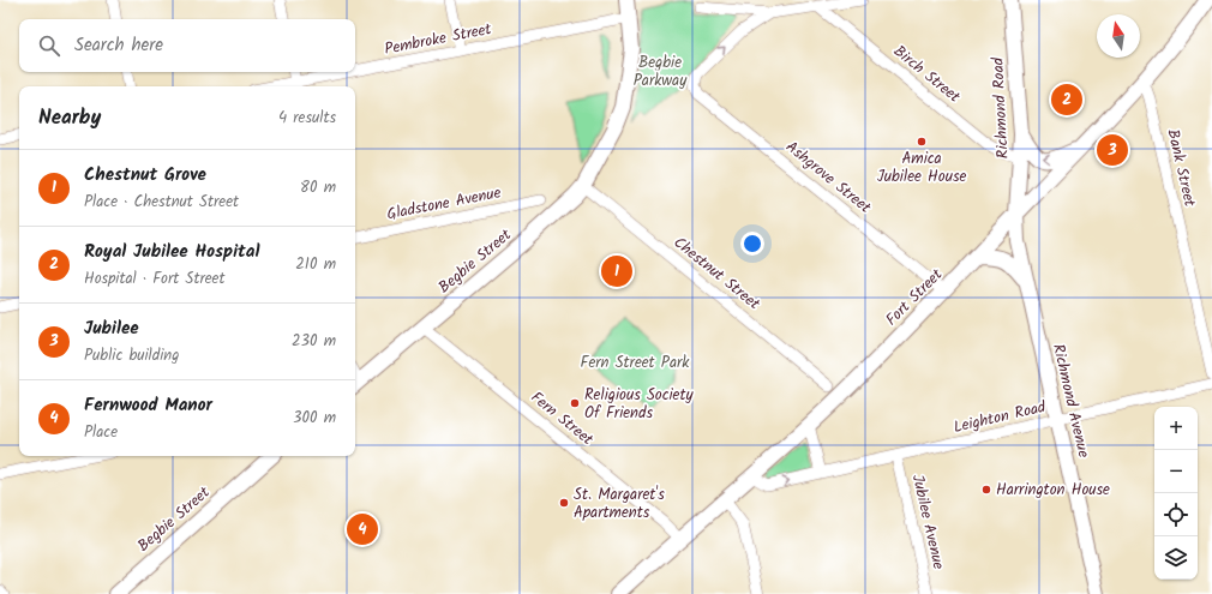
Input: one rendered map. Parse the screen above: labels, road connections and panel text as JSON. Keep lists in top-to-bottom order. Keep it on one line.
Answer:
{"streets":{"main road":["Richmond Road","Begbie Street","Fort Street","Richmond Avenue"],"street":["Pembroke Street","Birch Street","Bank Street","Ashgrove Street","Gladstone Avenue","Chestnut Street","Leighton Road","Fern Street","Jubilee Avenue"]},"crossings":[["Pembroke Street","Begbie Street"],["Birch Street","Richmond Road"],["Richmond Road","Fort Street"],["Richmond Road","Richmond Avenue"],["Bank Street","Fort Street"],["Ashgrove Street","Fort Street"],["Begbie Street","Chestnut Street"],["Begbie Street","Fern Street"],["Fort Street","Richmond Avenue"],["Fort Street","Leighton Road"],["Fort Street","Fern Street"],["Richmond Avenue","Leighton Road"],["Leighton Road","Jubilee Avenue"]],"parks":["Begbie Parkway","Fern Street Park"],"places":["Amica Jubilee House","Religious Society Of Friends","Harrington House","St. Margaret's Apartments"],"north":"top","page":{"search":"Search here","pins":["2","3","1","4"],"heading":["Nearby","4 results"],"list":[{"mark":"1","name":"Chestnut Grove","note":"Place · Chestnut Street","value":"80 m"},{"mark":"2","name":"Royal Jubilee Hospital","note":"Hospital · Fort Street","value":"210 m"},{"mark":"3","name":"Jubilee","note":"Public building","value":"230 m"},{"mark":"4","name":"Fernwood Manor","note":"Place","value":"300 m"}],"map_buttons":["+","−"]}}
